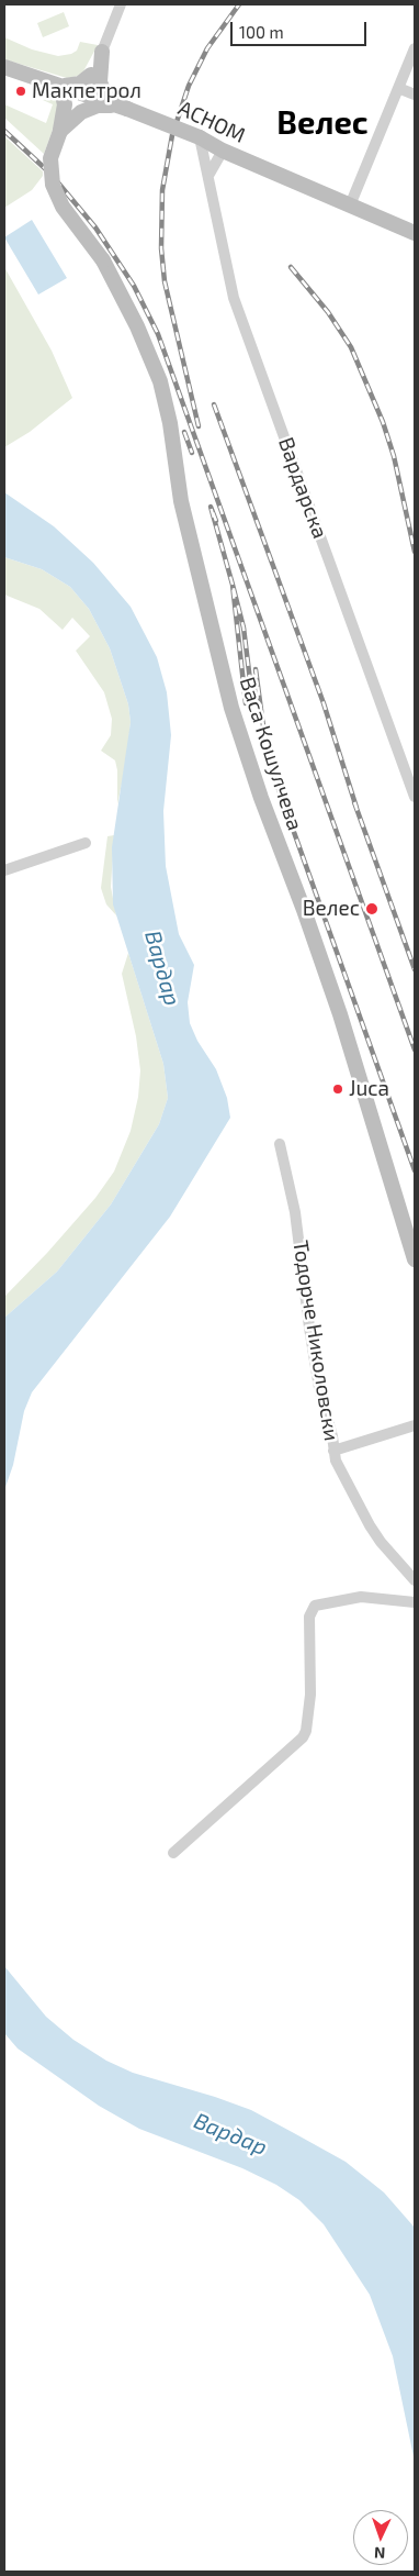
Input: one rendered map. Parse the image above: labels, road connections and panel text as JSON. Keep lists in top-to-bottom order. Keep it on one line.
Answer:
{"streets":{"main road":["АСНОМ","Васа Кошулчева"],"street":["Вардарска","Тодорче Николовски"]},"crossings":[["АСНОМ","Вардарска"]],"districts":["Велес"],"water":["Вардар"],"places":["Макпетрол","Велес","Juca"],"scale_bar":"100 m","north":"bottom"}
